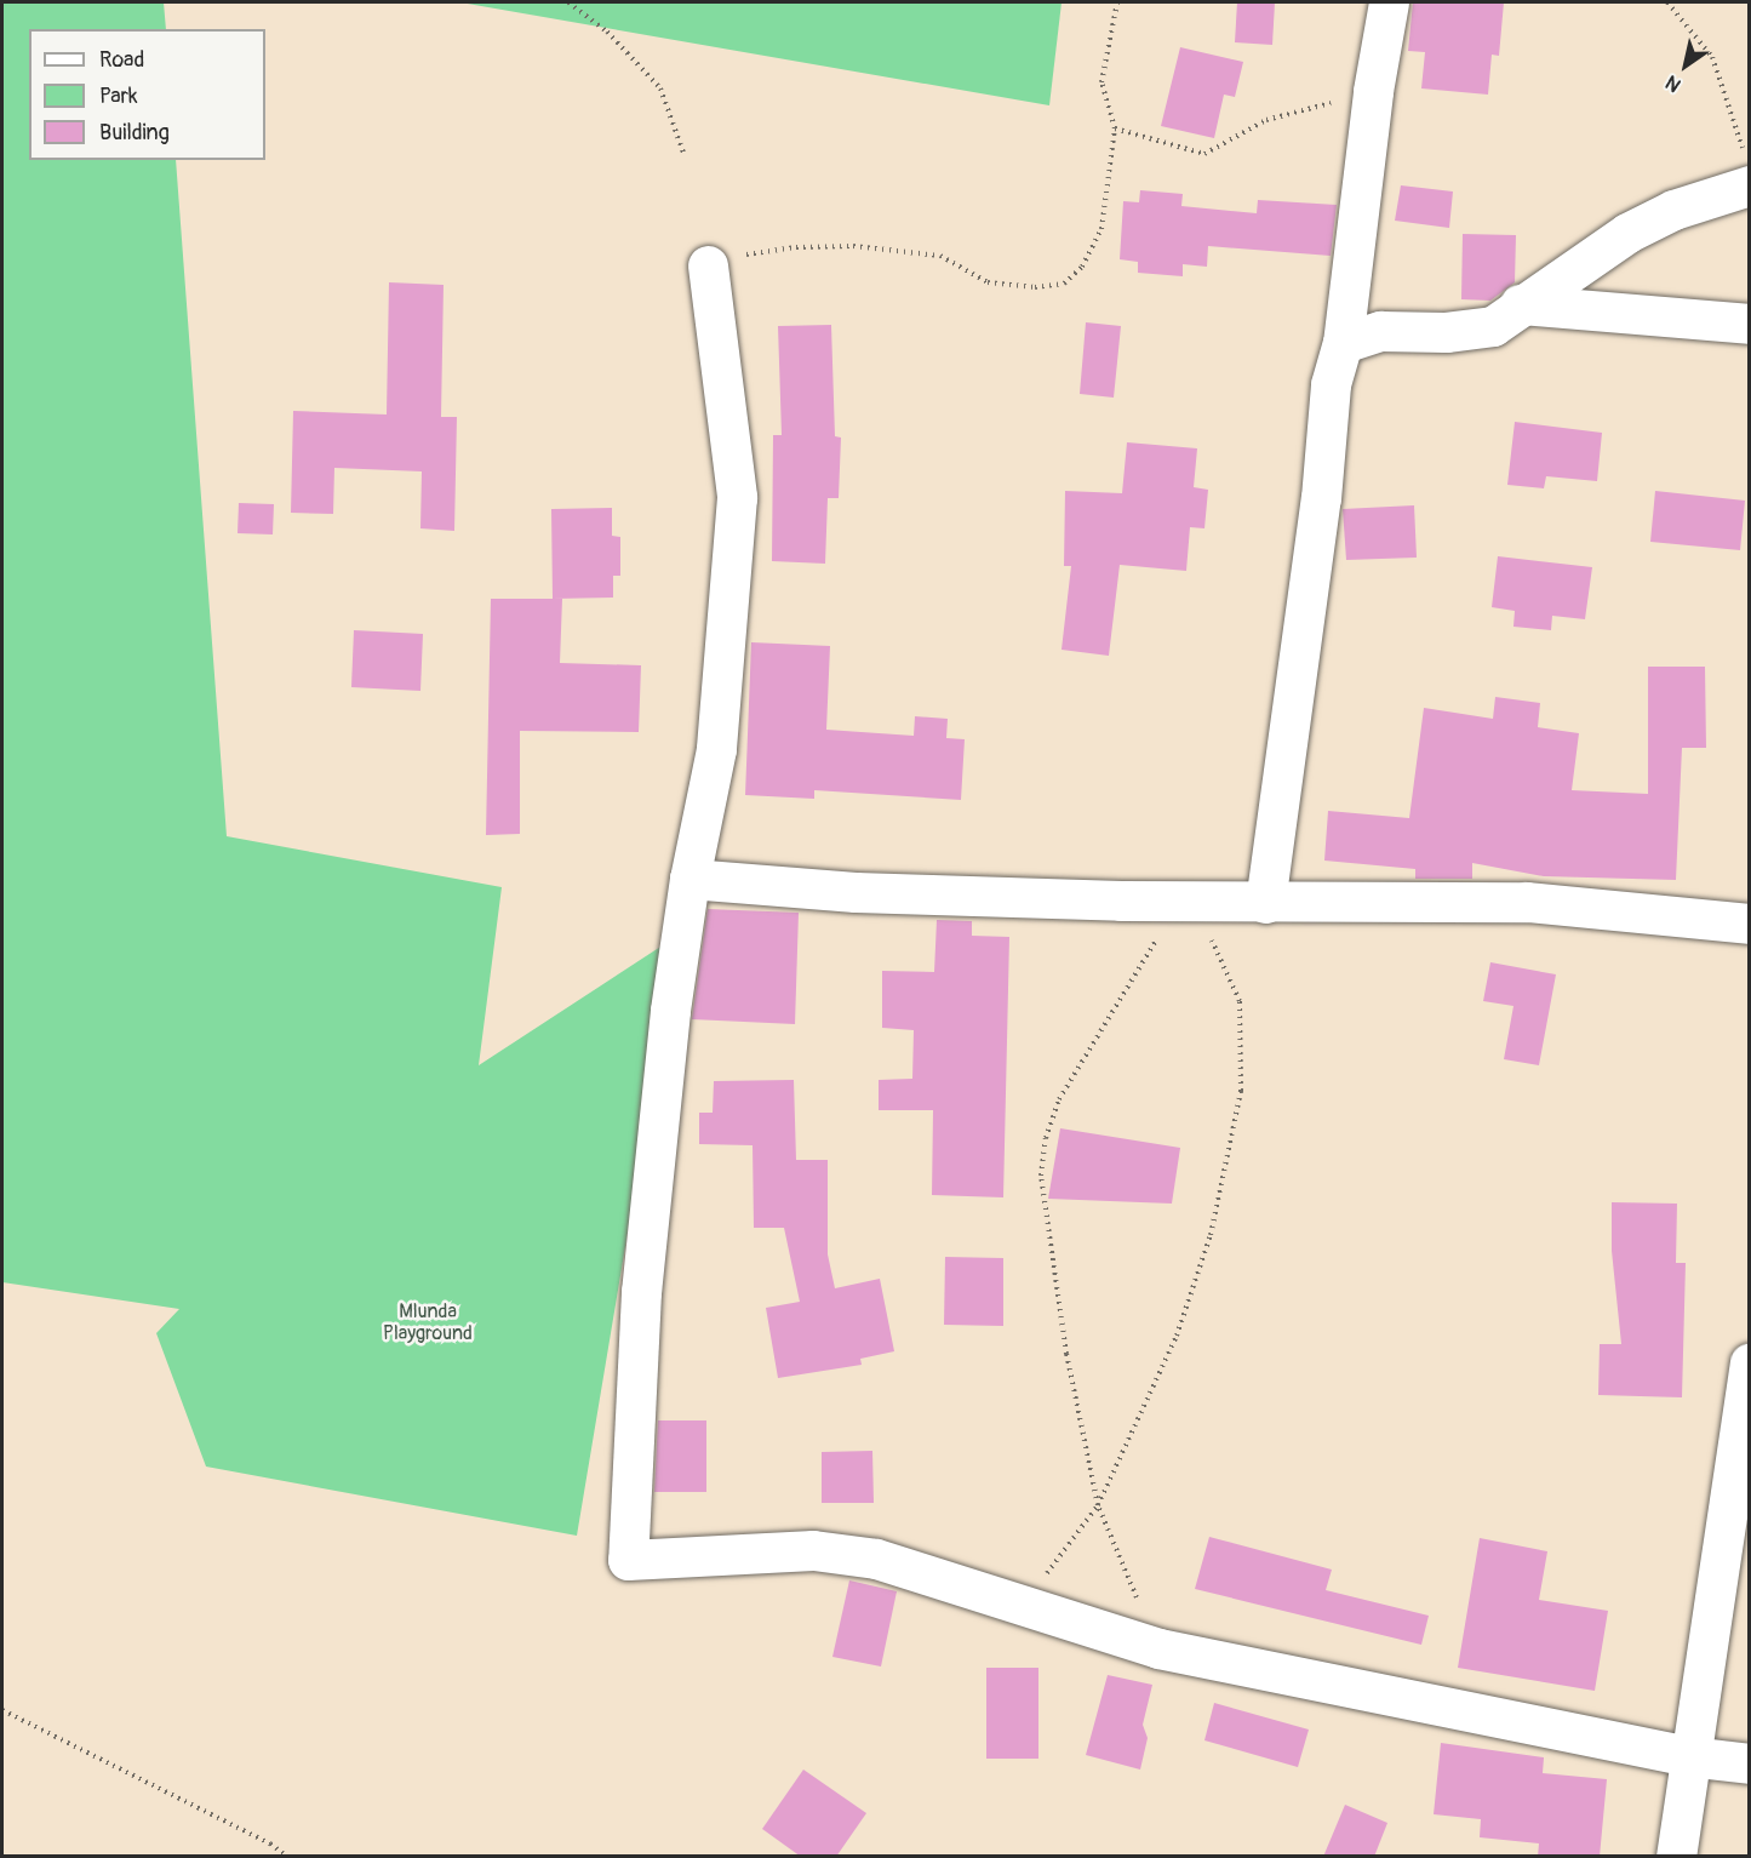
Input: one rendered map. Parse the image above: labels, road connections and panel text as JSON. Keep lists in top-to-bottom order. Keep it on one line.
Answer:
{"parks":["Mlunda Playground"],"legend":["Road","Park","Building"],"north":"bottom left"}
